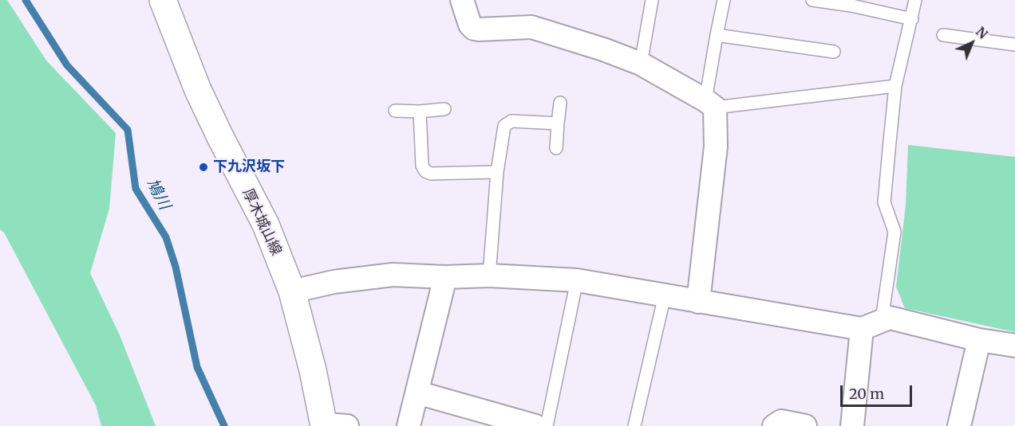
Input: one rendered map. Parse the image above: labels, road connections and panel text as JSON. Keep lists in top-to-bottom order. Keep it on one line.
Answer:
{"streets":{"main road":["厚木城山線"]},"water":["鳩川"],"places":["下九沢坂下"],"scale_bar":"20 m","north":"top right"}
